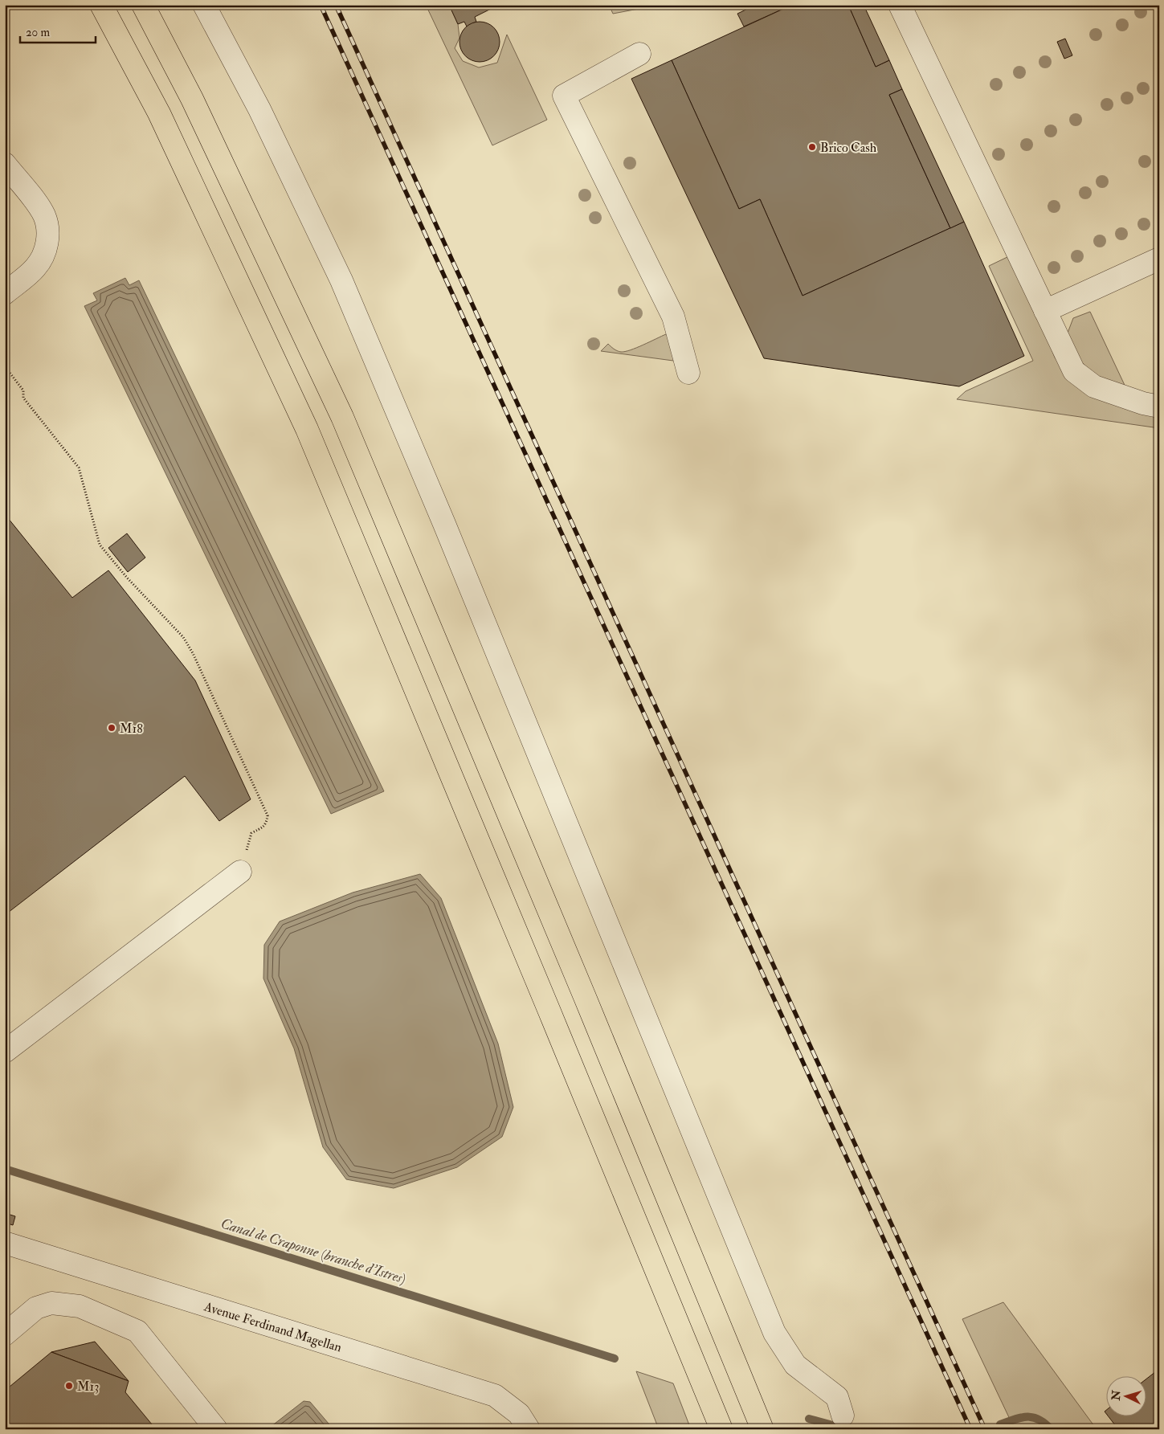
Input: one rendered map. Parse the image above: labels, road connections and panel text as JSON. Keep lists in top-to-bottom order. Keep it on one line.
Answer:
{"streets":{"street":["Avenue Ferdinand Magellan"]},"water":["Canal de Craponne (branche d'Istres)"],"places":["Brico Cash","M18","M13"],"scale_bar":"20 m","north":"left"}
